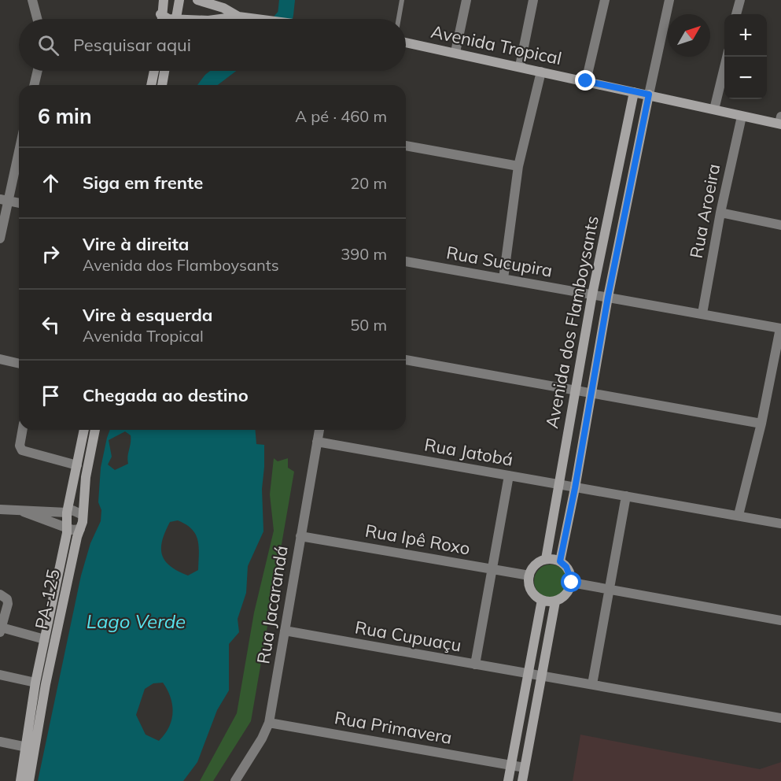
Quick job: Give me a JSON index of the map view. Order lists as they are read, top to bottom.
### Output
{
  "streets": {
    "street": [
      "Avenida Tropical",
      "Rua Aroeira",
      "Rua Sucupira",
      "Avenida dos Flamboysants",
      "Rua Jatobá",
      "Rua Ipê Roxo",
      "PA-125",
      "Rua Jacarandá",
      "Rua Cupuaçu",
      "Rua Primavera"
    ]
  },
  "crossings": [
    ["Avenida Tropical", "Rua Aroeira"],
    ["Avenida Tropical", "Avenida dos Flamboysants"],
    ["Rua Aroeira", "Rua Sucupira"],
    ["Rua Sucupira", "Avenida dos Flamboysants"],
    ["Avenida dos Flamboysants", "Rua Jatobá"],
    ["Avenida dos Flamboysants", "Rua Ipê Roxo"],
    ["Rua Jatobá", "Rua Jacarandá"],
    ["Rua Ipê Roxo", "Rua Jacarandá"],
    ["Rua Jacarandá", "Rua Cupuaçu"],
    ["Rua Jacarandá", "Rua Primavera"]
  ],
  "water": ["Lago Verde"],
  "north": "top right",
  "page": {
    "map_buttons": ["+", "−"],
    "search": "Pesquisar aqui",
    "heading": ["6 min", "A pé · 460 m"],
    "list": [
      ["Siga em frente", "20 m"],
      ["Vire à direita", "Avenida dos Flamboysants", "390 m"],
      ["Vire à esquerda", "Avenida Tropical", "50 m"],
      "Chegada ao destino"
    ]
  }
}
